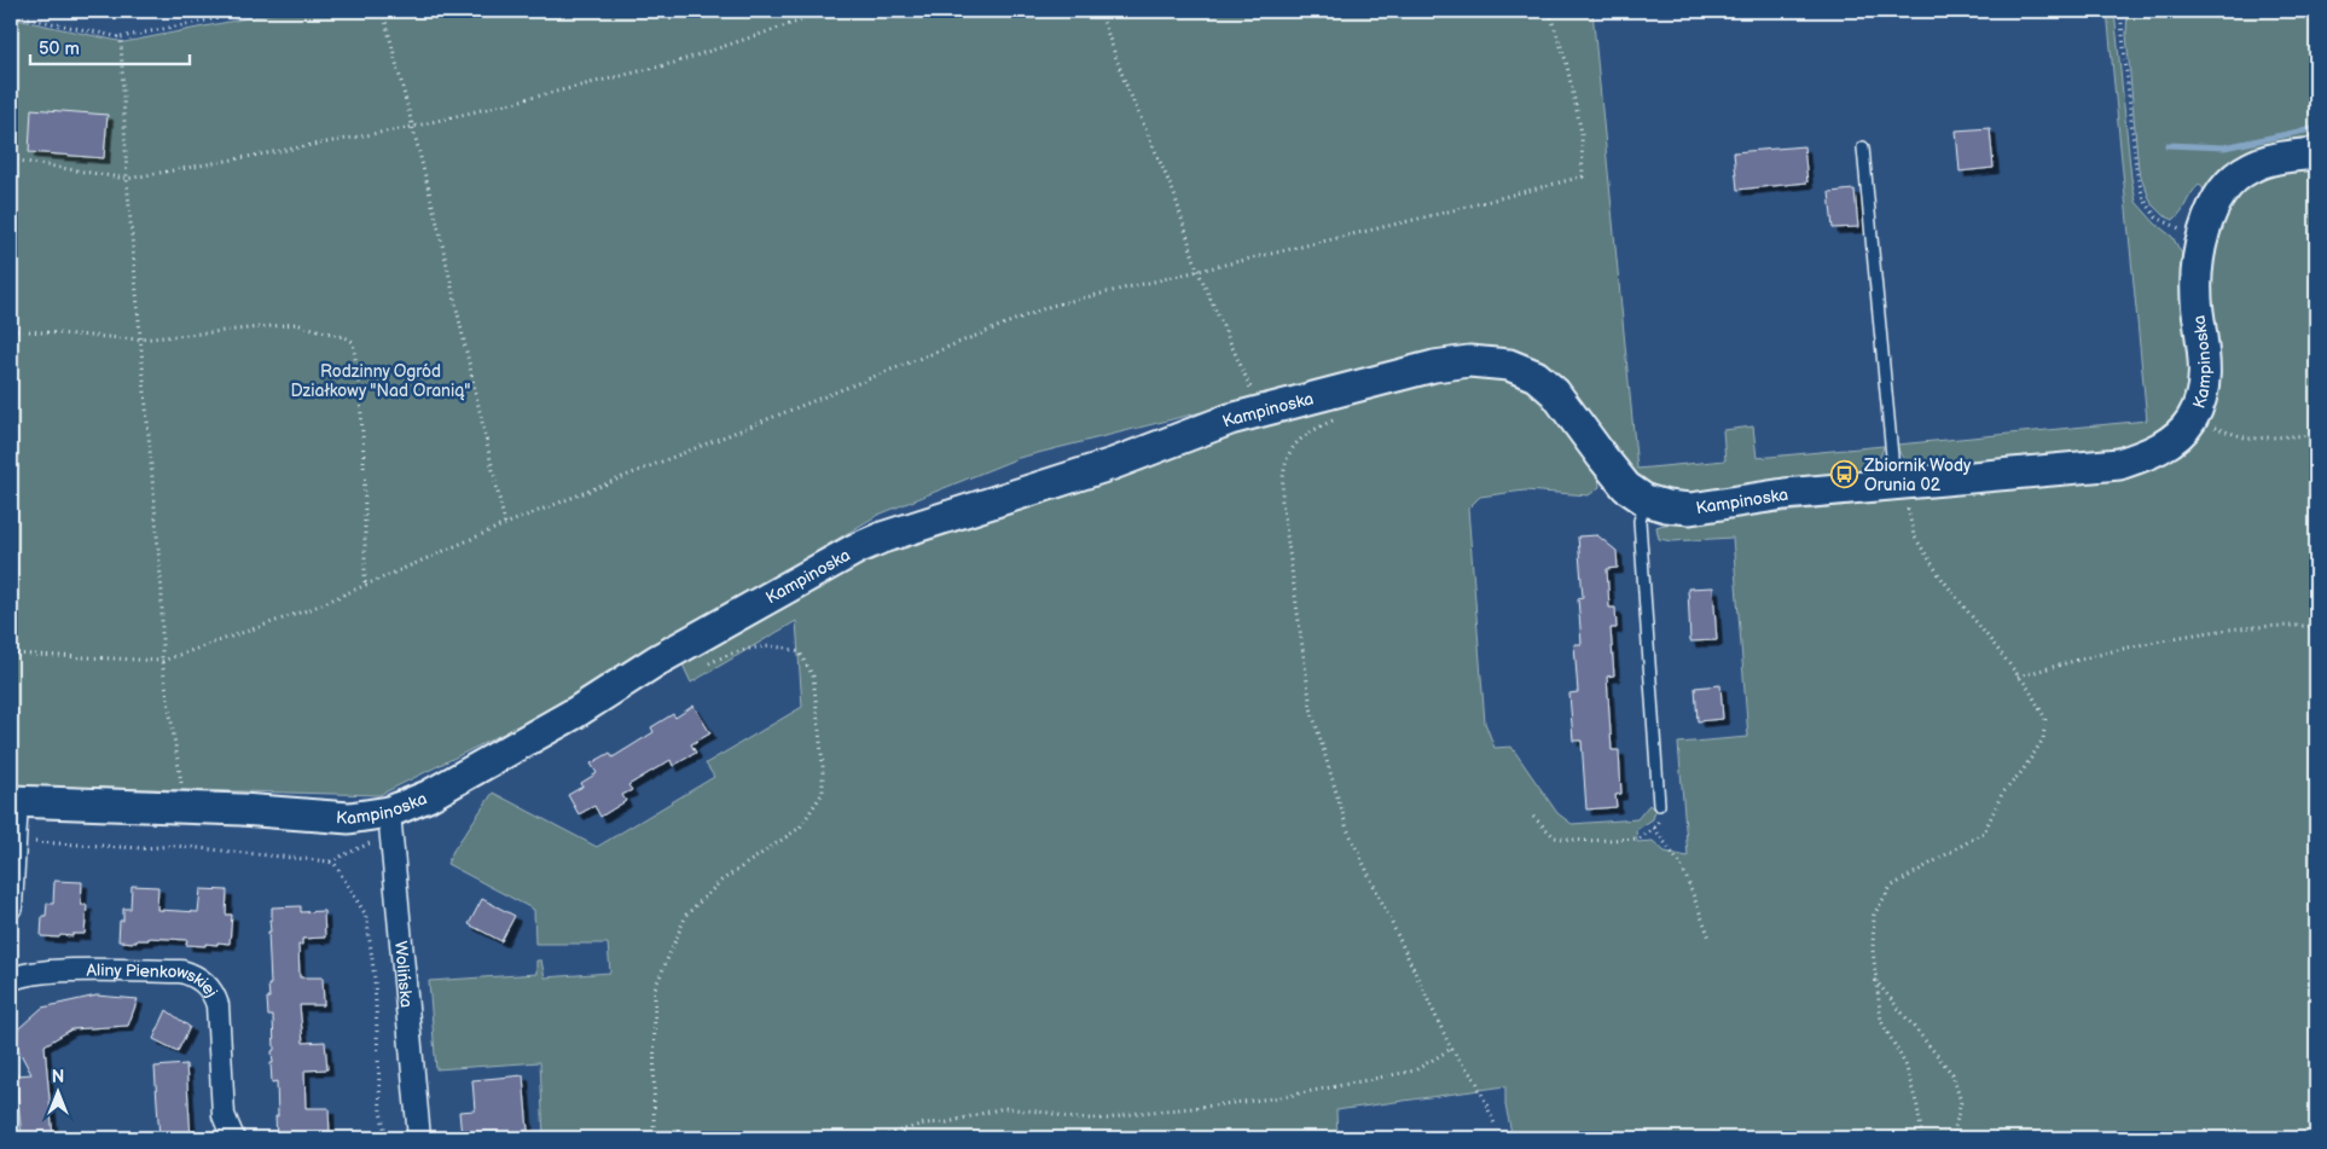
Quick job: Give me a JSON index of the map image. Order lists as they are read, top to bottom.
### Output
{
  "streets": {
    "street": ["Kampinoska", "Wolińska", "Aliny Pienkowskiej"]
  },
  "crossings": [
    ["Kampinoska", "Wolińska"]
  ],
  "parks": ["Rodzinny Ogród Działkowy \"Nad Oranią\""],
  "places": {
    "bus stop": ["Zbiornik Wody Orunia 02"]
  },
  "scale_bar": "50 m",
  "north": "top"
}
